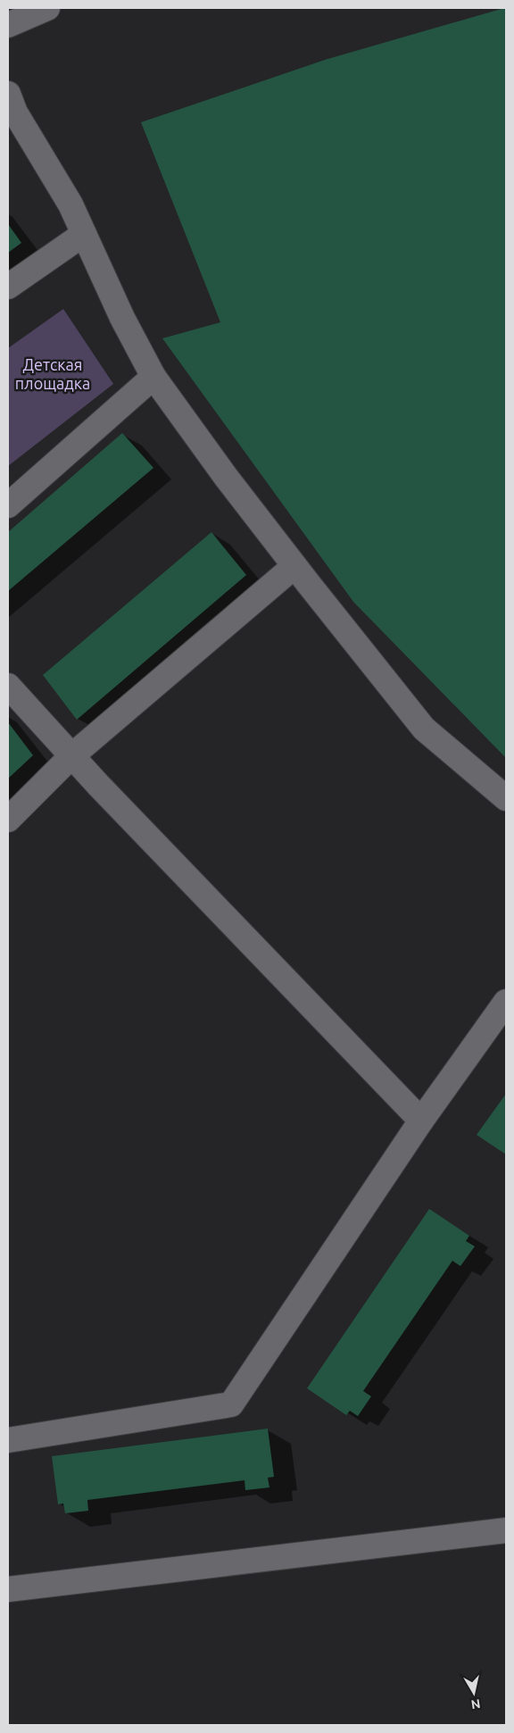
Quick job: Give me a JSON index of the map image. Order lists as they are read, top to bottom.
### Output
{
  "parks": ["Детская площадка"],
  "north": "bottom"
}
